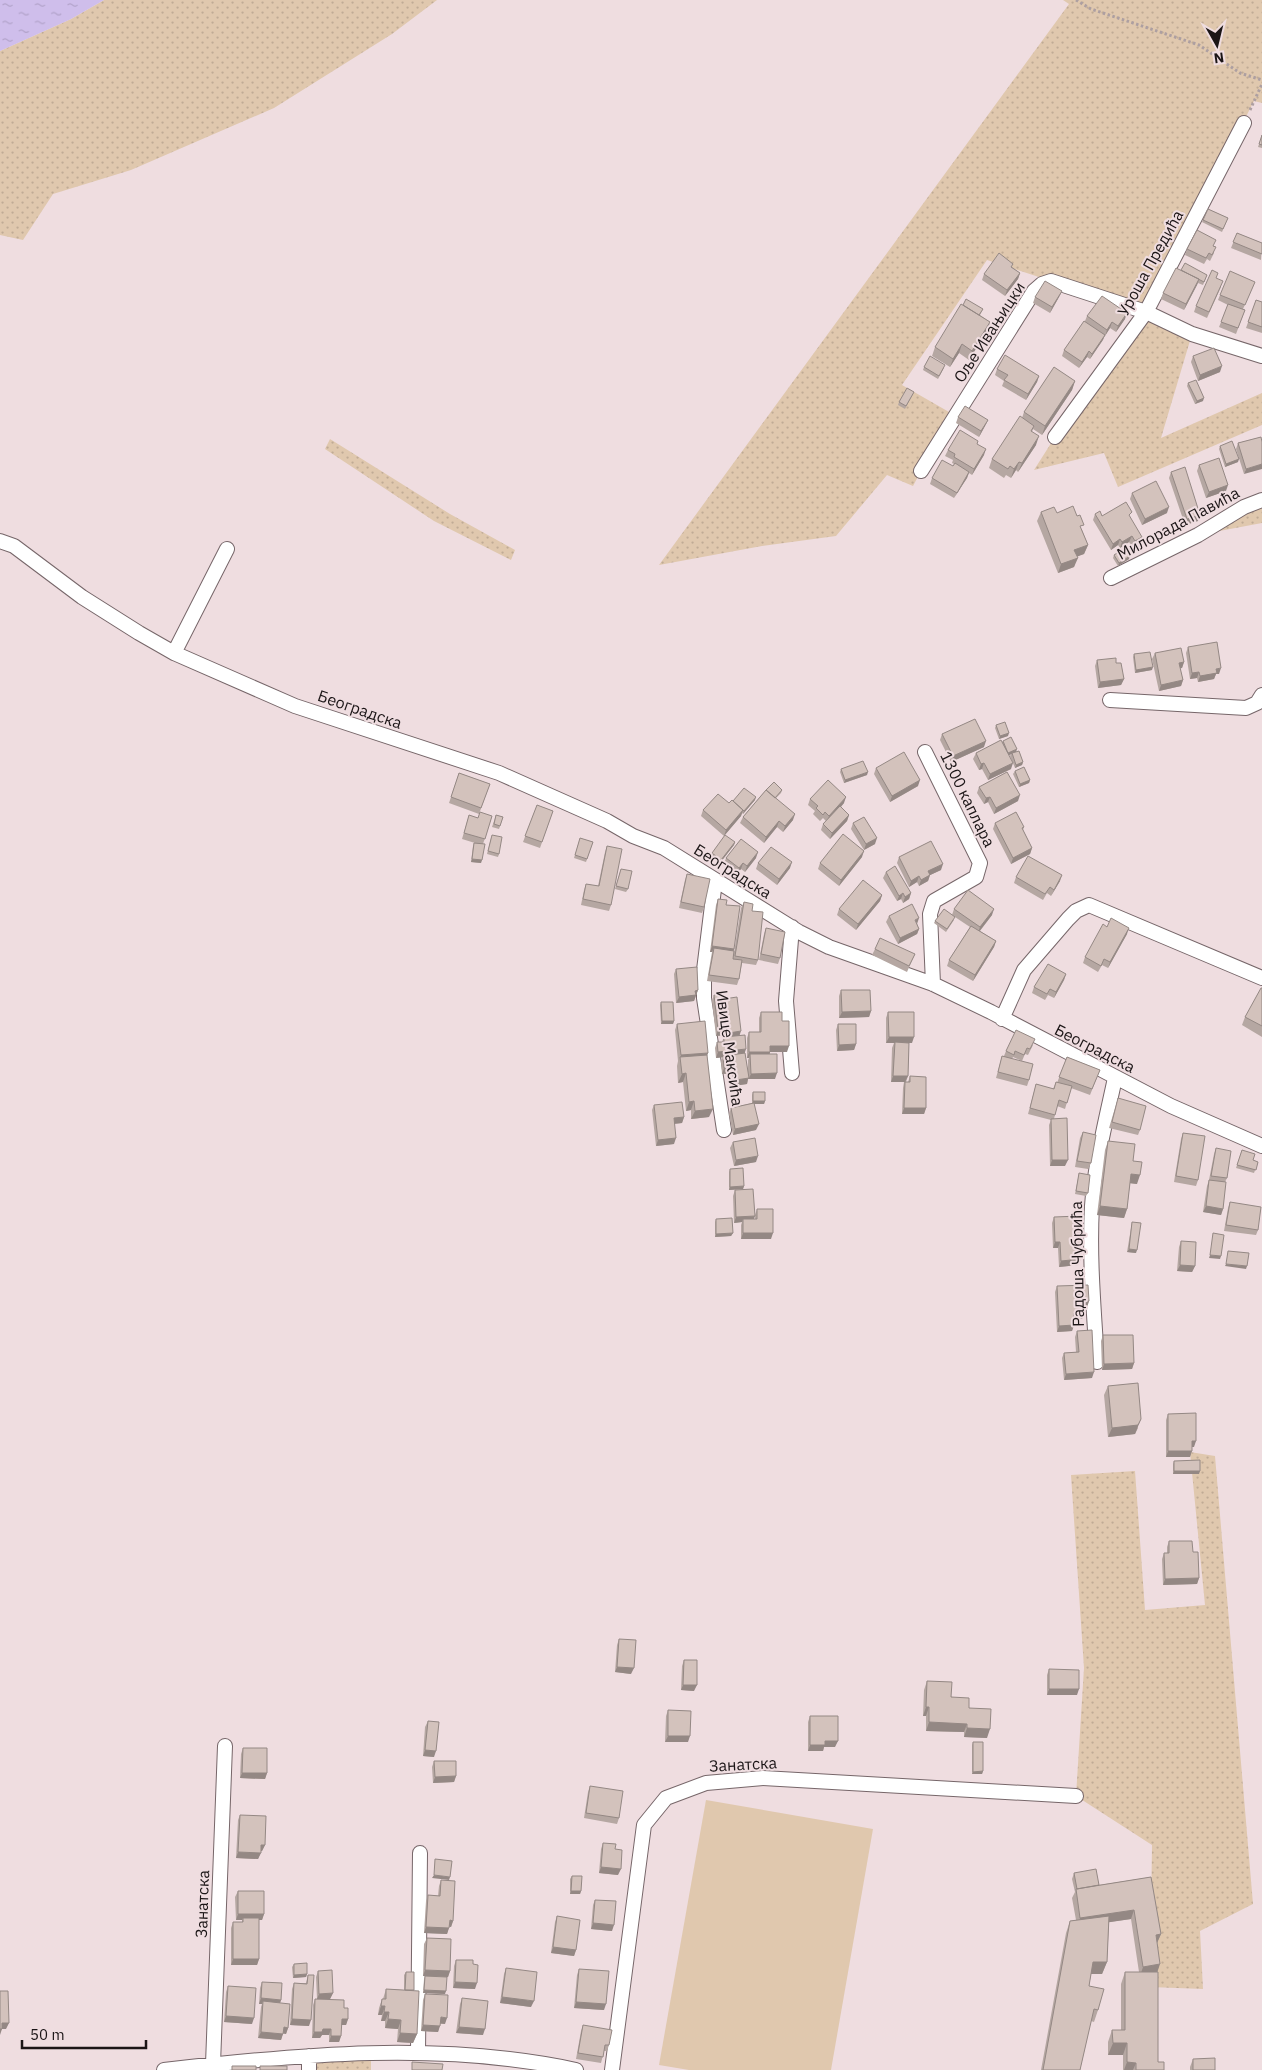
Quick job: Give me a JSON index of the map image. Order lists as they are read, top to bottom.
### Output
{
  "streets": {
    "street": [
      "Уроша Предића",
      "Оље Ивањицки",
      "Милорада Павића",
      "Београдска",
      "1300 каплара",
      "Ивице Максића",
      "Радоша Чубрића",
      "Занатска"
    ]
  },
  "crossings": [
    ["Уроша Предића", "Оље Ивањицки"],
    ["Београдска", "1300 каплара"],
    ["Београдска", "Ивице Максића"],
    ["Београдска", "Радоша Чубрића"]
  ],
  "scale_bar": "50 m",
  "north": "bottom"
}
